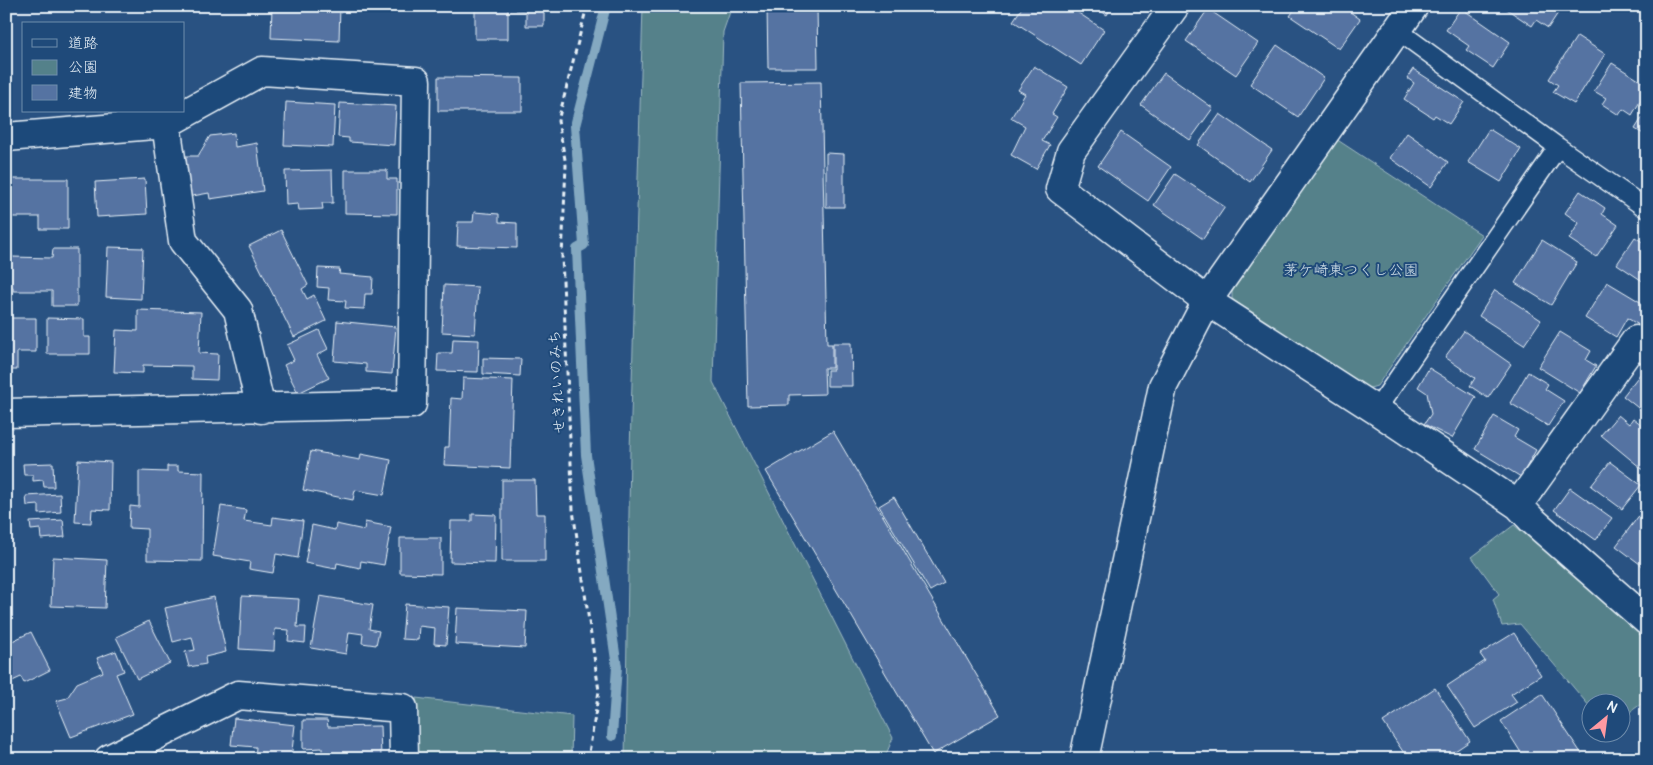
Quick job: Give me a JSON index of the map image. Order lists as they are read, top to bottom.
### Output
{
  "streets": {
    "path": ["せきれいのみち"]
  },
  "parks": ["茅ケ崎東つくし公園"],
  "legend": ["道路", "公園", "建物"],
  "north": "top right"
}
